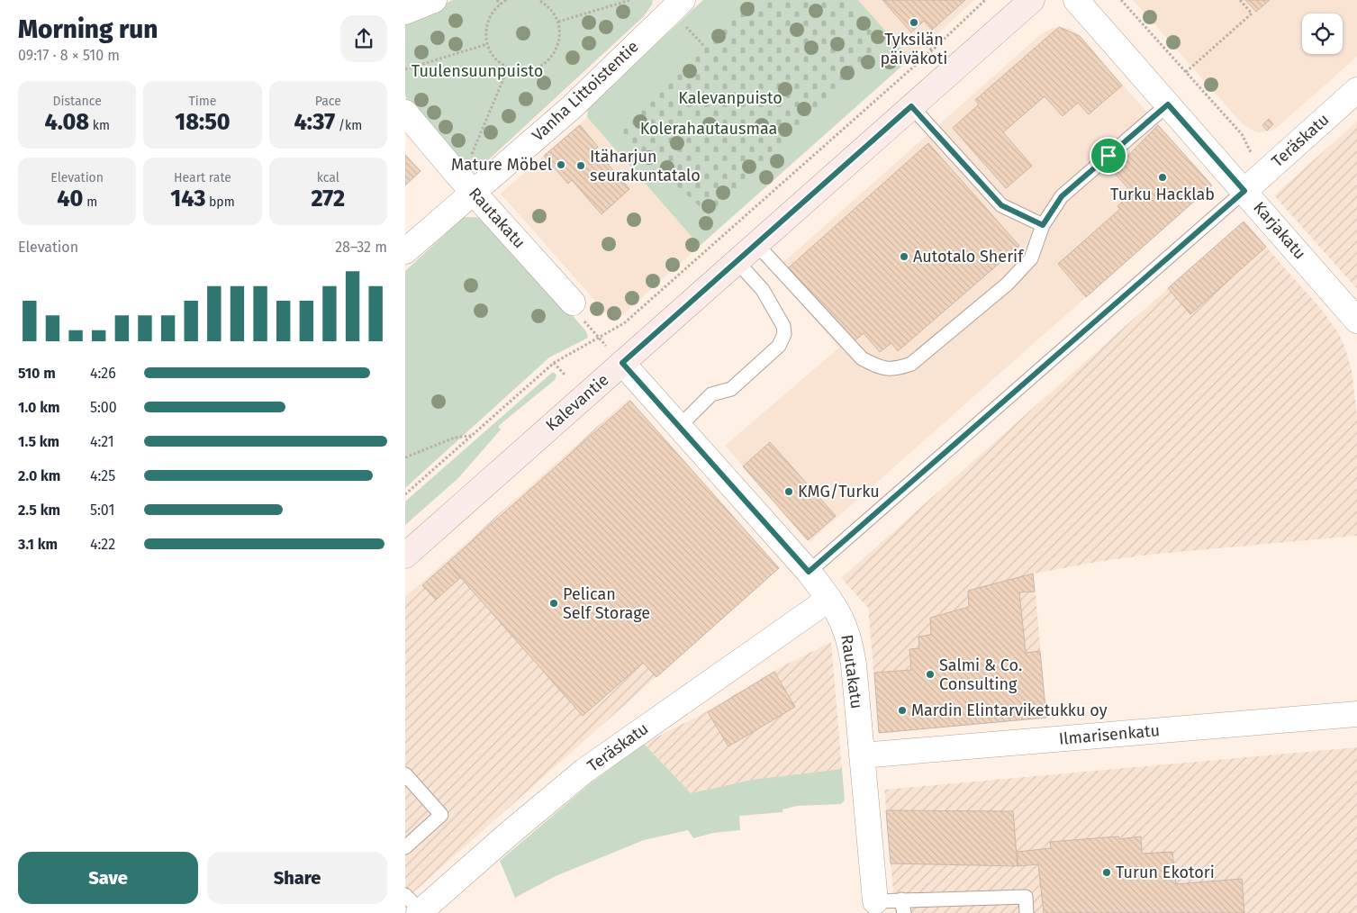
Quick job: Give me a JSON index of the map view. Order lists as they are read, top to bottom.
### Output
{
  "streets": {
    "main road": ["Kalevantie"],
    "street": [
      "Vanha Littoistentie",
      "Teräskatu",
      "Rautakatu",
      "Karjakatu",
      "Ilmarisenkatu"
    ]
  },
  "crossings": [
    ["Vanha Littoistentie", "Rautakatu"],
    ["Teräskatu", "Rautakatu"],
    ["Teräskatu", "Karjakatu"],
    ["Rautakatu", "Kalevantie"],
    ["Rautakatu", "Ilmarisenkatu"]
  ],
  "parks": ["Tuulensuunpuisto", "Kalevanpuisto", "Kolerahautausmaa"],
  "places": [
    "Tyksilän päiväkoti",
    "Mature Möbel",
    "Itäharjun seurakuntatalo",
    "Turku Hacklab",
    "Autotalo Sherif",
    "KMG/Turku",
    "Pelican Self Storage",
    "Salmi & Co. Consulting",
    "Mardin Elintarviketukku oy",
    "Turun Ekotori"
  ],
  "page": {
    "heading": ["Morning run", "09:17 · 8 × 510 m"],
    "stats": [
      ["Distance", "4.08 km"],
      ["Time", "18:50"],
      ["Pace", "4:37 /km"],
      ["Elevation", "40 m"],
      ["Heart rate", "143 bpm"],
      ["kcal", "272"]
    ],
    "chart": ["Elevation", "28–32 m"],
    "list": [
      {
        "name": "510 m",
        "note": "4:26"
      },
      {
        "name": "1.0 km",
        "note": "5:00"
      },
      {
        "name": "1.5 km",
        "note": "4:21"
      },
      {
        "name": "2.0 km",
        "note": "4:25"
      },
      {
        "name": "2.5 km",
        "note": "5:01"
      },
      {
        "name": "3.1 km",
        "note": "4:22"
      }
    ],
    "buttons": ["Save", "Share"]
  }
}
